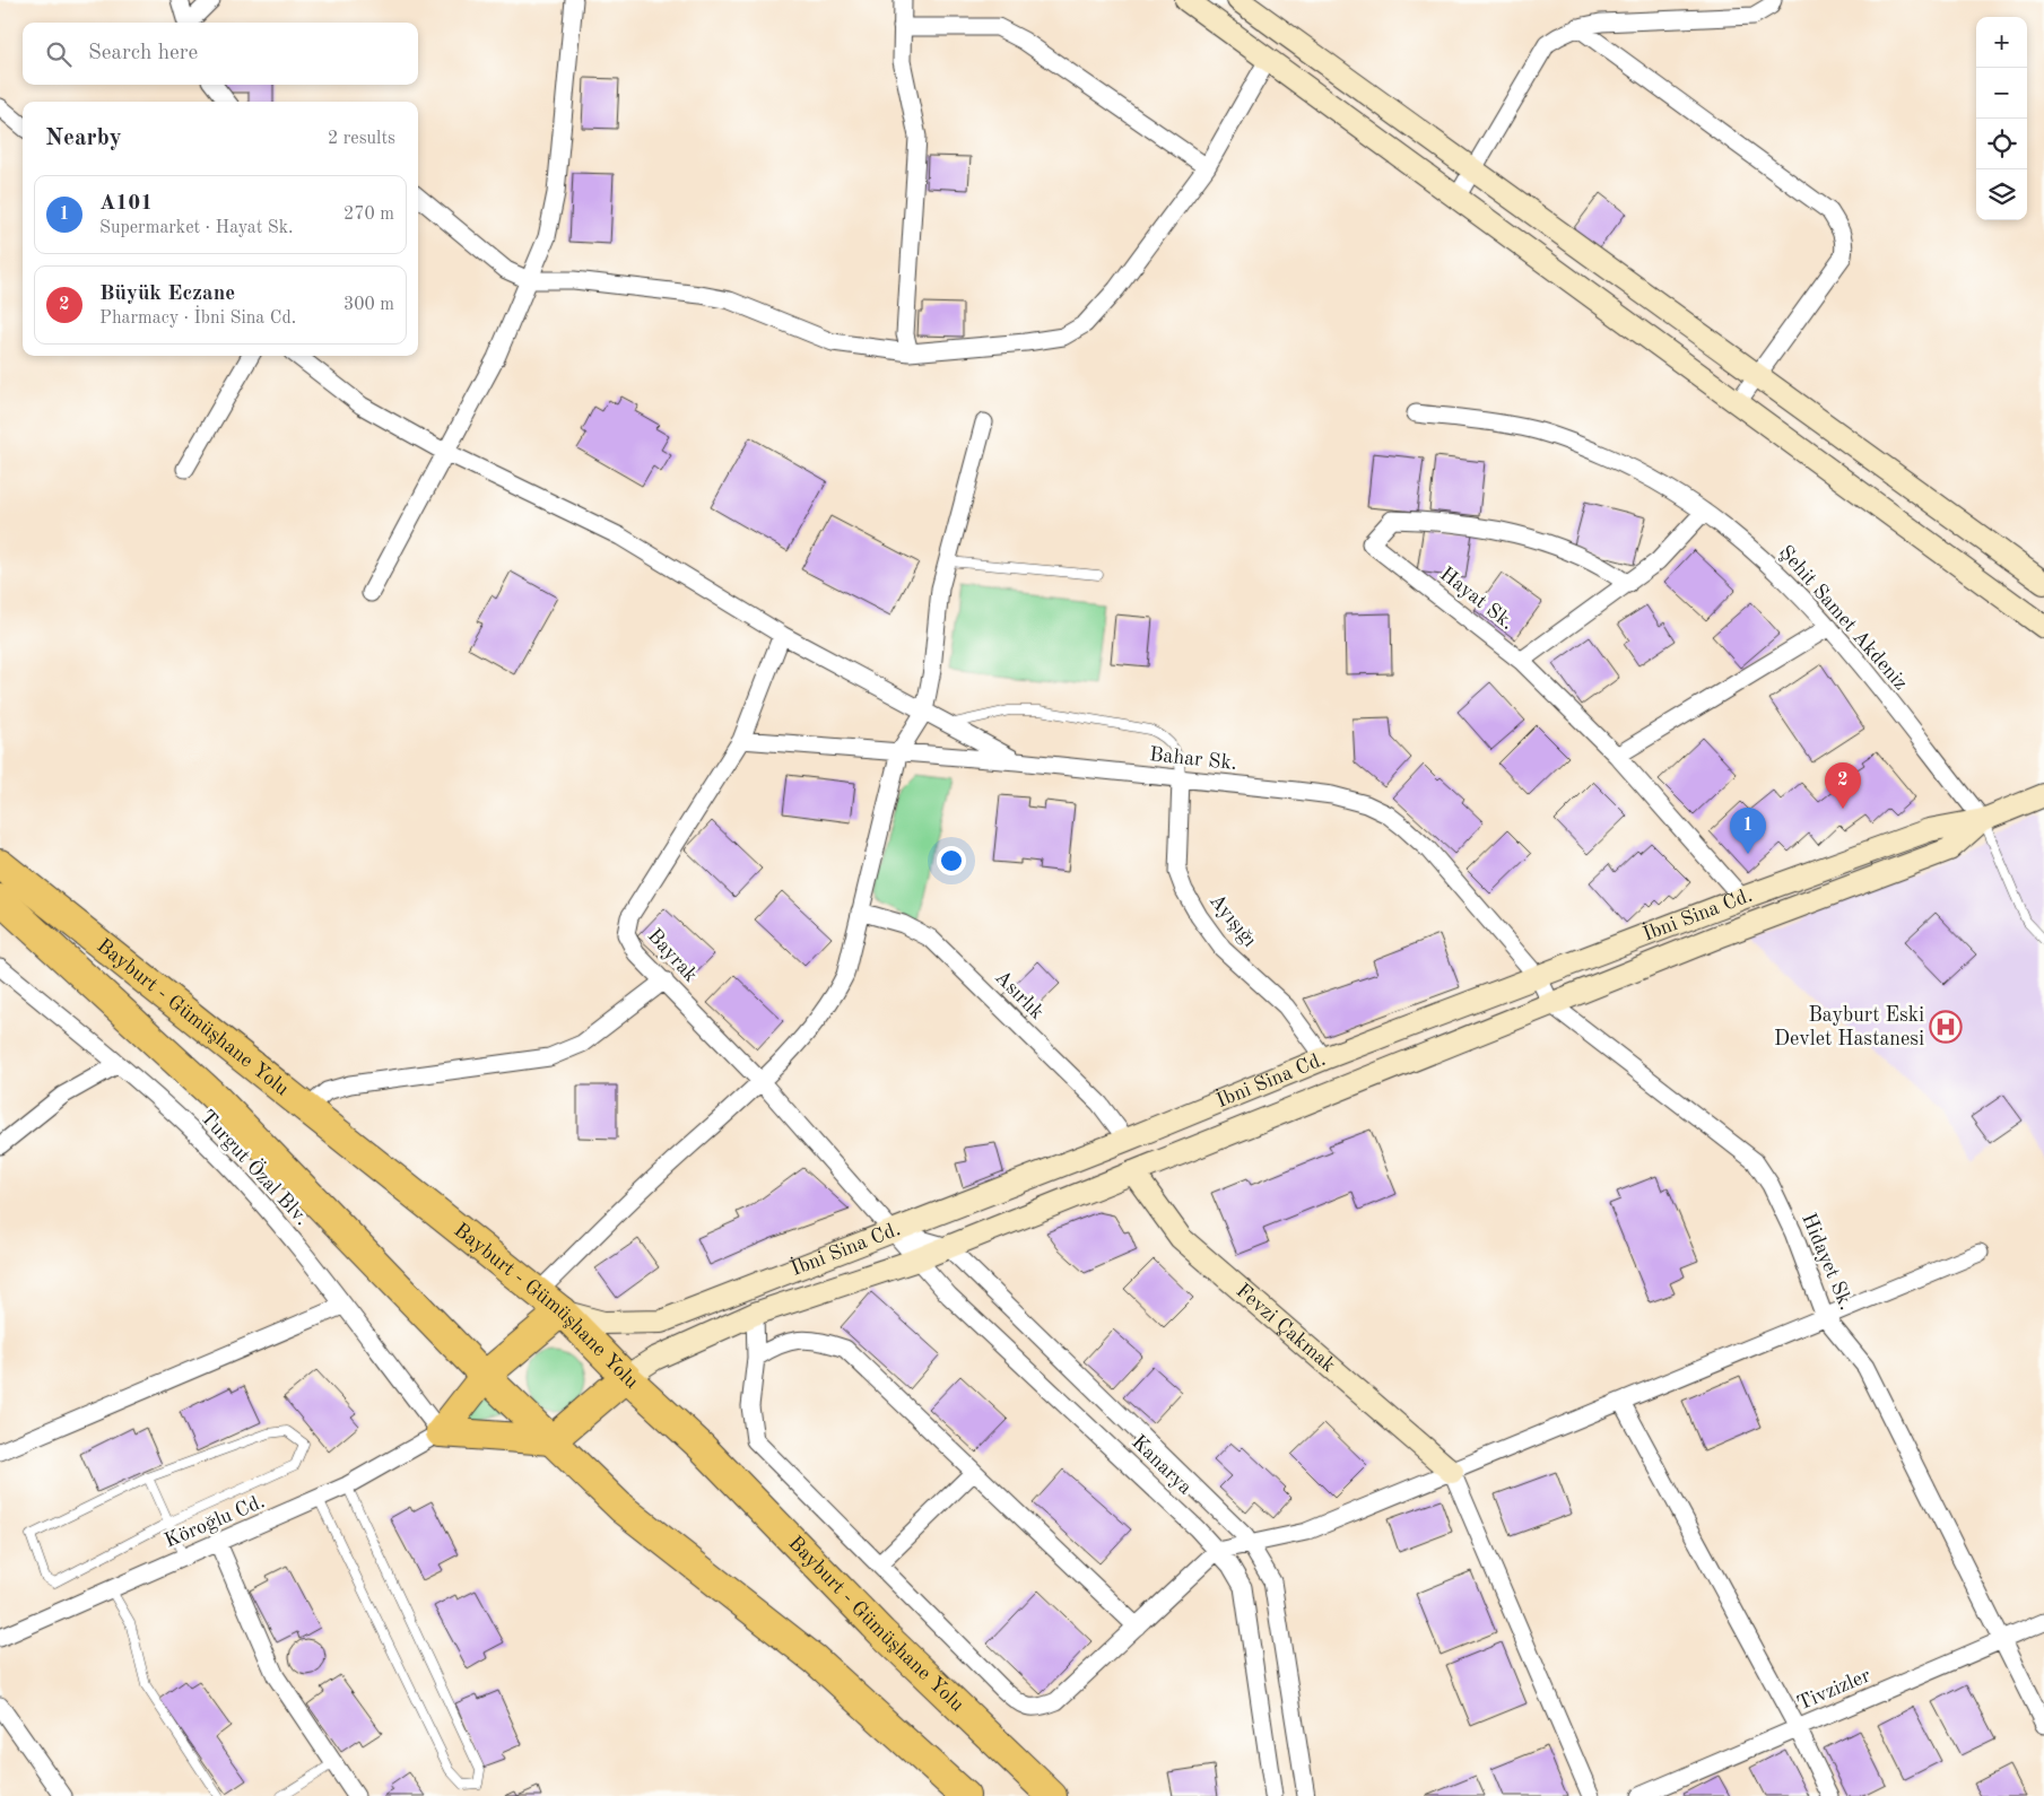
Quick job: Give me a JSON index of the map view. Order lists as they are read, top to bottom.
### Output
{
  "streets": {
    "highway": ["Bayburt - Gümüşhane Yolu"],
    "main road": ["İbni Sina Cd.", "Fevzi Çakmak"],
    "street": [
      "Hayat Sk.",
      "Şehit Samet Akdeniz",
      "Bahar Sk.",
      "Ayışığı",
      "Bayrak",
      "Asırlık",
      "Turgut Özal Blv.",
      "Hidayet Sk.",
      "Kanarya",
      "Köroğlu Cd.",
      "Tivzizler"
    ]
  },
  "crossings": [
    ["Hayat Sk.", "İbni Sina Cd."],
    ["Şehit Samet Akdeniz", "İbni Sina Cd."],
    ["Bahar Sk.", "İbni Sina Cd."],
    ["Bahar Sk.", "Ayışığı"],
    ["Bahar Sk.", "Bayrak"],
    ["Bahar Sk.", "Hidayet Sk."],
    ["İbni Sina Cd.", "Ayışığı"],
    ["İbni Sina Cd.", "Bayrak"],
    ["İbni Sina Cd.", "Asırlık"],
    ["İbni Sina Cd.", "Bayburt - Gümüşhane Yolu"],
    ["İbni Sina Cd.", "Hidayet Sk."],
    ["İbni Sina Cd.", "Fevzi Çakmak"],
    ["İbni Sina Cd.", "Kanarya"],
    ["Bayrak", "Kanarya"],
    ["Turgut Özal Blv.", "Köroğlu Cd."],
    ["Hidayet Sk.", "Tivzizler"]
  ],
  "places": {
    "hospital": ["Bayburt Eski Devlet Hastanesi"]
  },
  "page": {
    "map_buttons": ["+", "−"],
    "search": "Search here",
    "heading": ["Nearby", "2 results"],
    "list": [
      {
        "mark": "1",
        "name": "A101",
        "note": "Supermarket · Hayat Sk.",
        "value": "270 m"
      },
      {
        "mark": "2",
        "name": "Büyük Eczane",
        "note": "Pharmacy · İbni Sina Cd.",
        "value": "300 m"
      }
    ],
    "pins": ["2", "1"]
  }
}
